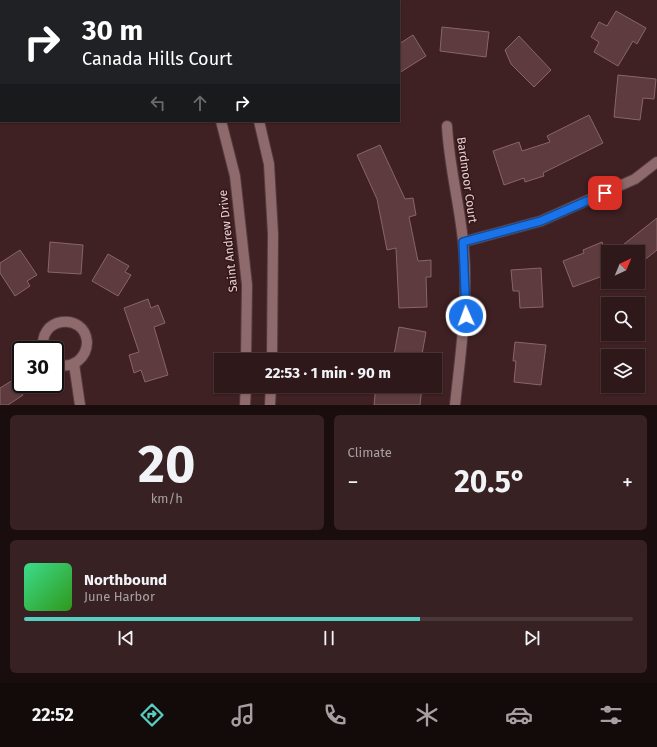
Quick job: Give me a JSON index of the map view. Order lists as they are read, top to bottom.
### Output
{
  "streets": {
    "street": ["Bardmoor Court", "Saint Andrew Drive"]
  },
  "north": "top right",
  "page": {
    "turn": ["30 m", "Canada Hills Court"],
    "limit": "30",
    "trip": "22:53 · 1 min · 90 m",
    "tile": [
      ["20", "km/h"],
      "Climate"
    ],
    "heat": ["−", "20.5°", "+"],
    "song": ["Northbound", "June Harbor"],
    "tabs": "22:52"
  }
}
